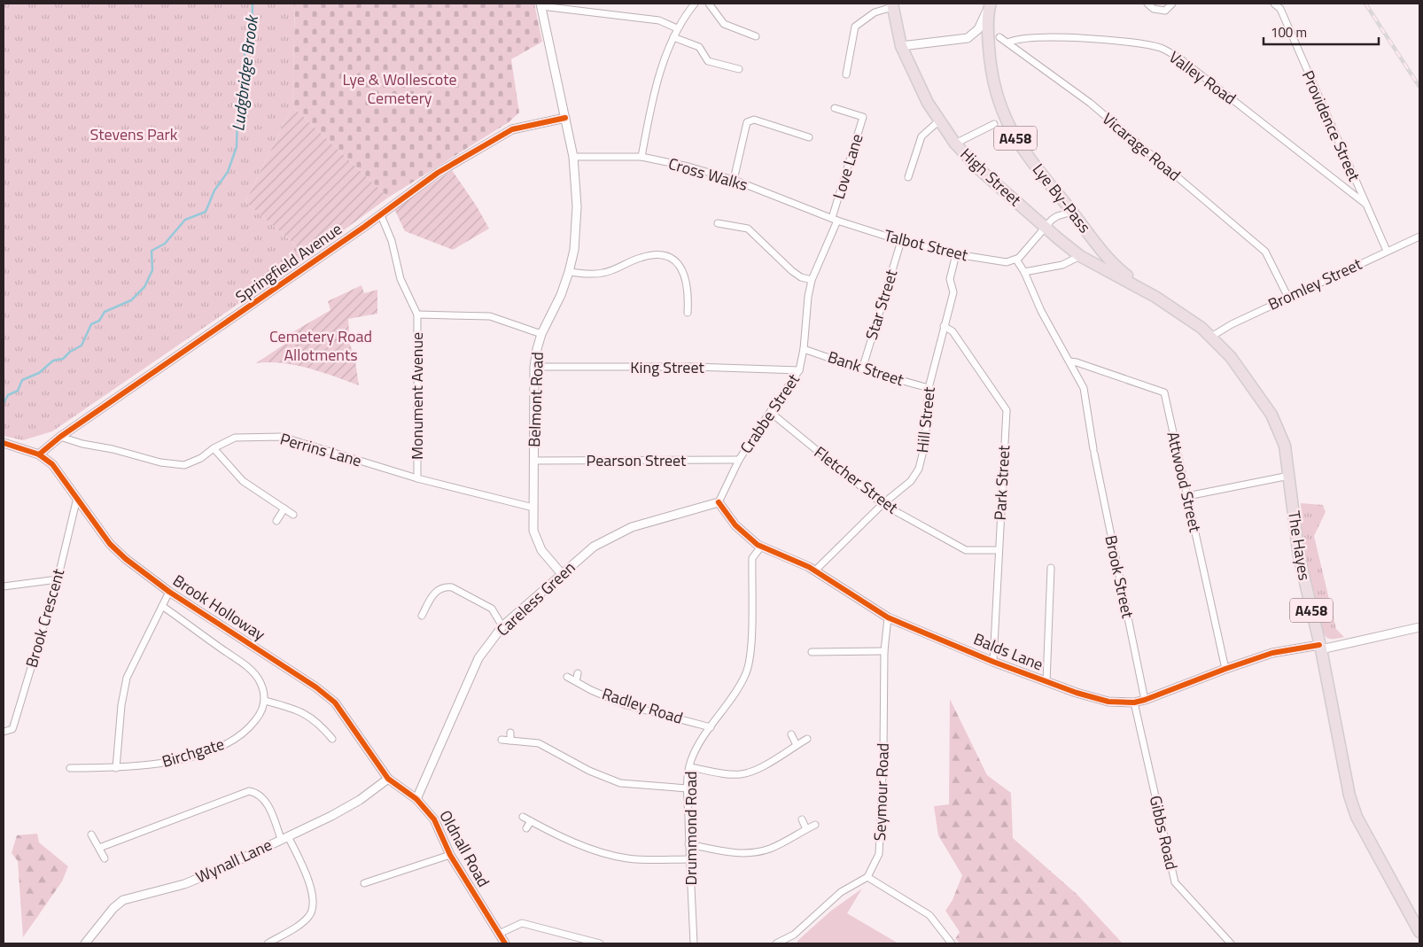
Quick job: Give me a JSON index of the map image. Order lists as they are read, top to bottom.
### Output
{
  "streets": {
    "highway": [
      "A458",
      "High Street",
      "Lye By-Pass",
      "The Hayes"
    ],
    "street": [
      "Valley Road",
      "Providence Street",
      "Vicarage Road",
      "Love Lane",
      "Cross Walks",
      "Talbot Street",
      "Springfield Avenue",
      "Bromley Street",
      "Star Street",
      "King Street",
      "Bank Street",
      "Monument Avenue",
      "Belmont Road",
      "Crabbe Street",
      "Hill Street",
      "Perrins Lane",
      "Pearson Street",
      "Fletcher Street",
      "Attwood Street",
      "Park Street",
      "Brook Street",
      "Careless Green",
      "Brook Holloway",
      "Brook Crescent",
      "Balds Lane",
      "Radley Road",
      "Birchgate",
      "Seymour Road",
      "Drummond Road",
      "Gibbs Road",
      "Oldnall Road",
      "Wynall Lane"
    ]
  },
  "crossings": [
    ["Valley Road", "Providence Street"],
    ["Valley Road", "Vicarage Road"],
    ["Providence Street", "Bromley Street"],
    ["A458", "High Street"],
    ["A458", "Lye By-Pass"],
    ["A458", "Bromley Street"],
    ["A458", "The Hayes"],
    ["Vicarage Road", "Bromley Street"],
    ["Love Lane", "Cross Walks"],
    ["Love Lane", "Talbot Street"],
    ["Love Lane", "Crabbe Street"],
    ["Cross Walks", "Talbot Street"],
    ["Cross Walks", "Belmont Road"],
    ["Cross Walks", "Crabbe Street"],
    ["High Street", "Lye By-Pass"],
    ["Talbot Street", "Star Street"],
    ["Talbot Street", "Crabbe Street"],
    ["Talbot Street", "Hill Street"],
    ["Talbot Street", "Brook Street"],
    ["Springfield Avenue", "Monument Avenue"],
    ["Springfield Avenue", "Belmont Road"],
    ["Springfield Avenue", "Perrins Lane"],
    ["Springfield Avenue", "Brook Holloway"],
    ["Bromley Street", "The Hayes"],
    ["Star Street", "Bank Street"],
    ["King Street", "Belmont Road"],
    ["King Street", "Crabbe Street"],
    ["Bank Street", "Crabbe Street"],
    ["Bank Street", "Hill Street"],
    ["Monument Avenue", "Belmont Road"],
    ["Monument Avenue", "Perrins Lane"],
    ["Belmont Road", "Perrins Lane"],
    ["Belmont Road", "Pearson Street"],
    ["Belmont Road", "Careless Green"],
    ["Crabbe Street", "Pearson Street"],
    ["Crabbe Street", "Fletcher Street"],
    ["Crabbe Street", "Careless Green"],
    ["Crabbe Street", "Balds Lane"],
    ["Hill Street", "Fletcher Street"],
    ["Hill Street", "Park Street"],
    ["Hill Street", "Balds Lane"],
    ["Fletcher Street", "Park Street"],
    ["Attwood Street", "Brook Street"],
    ["Attwood Street", "Balds Lane"],
    ["Park Street", "Balds Lane"],
    ["The Hayes", "Balds Lane"],
    ["Brook Street", "Balds Lane"],
    ["Careless Green", "Balds Lane"],
    ["Careless Green", "Oldnall Road"],
    ["Brook Holloway", "Brook Crescent"],
    ["Brook Holloway", "Oldnall Road"],
    ["Brook Holloway", "Wynall Lane"],
    ["Balds Lane", "Seymour Road"],
    ["Balds Lane", "Drummond Road"],
    ["Balds Lane", "Gibbs Road"],
    ["Radley Road", "Drummond Road"],
    ["Oldnall Road", "Wynall Lane"]
  ],
  "water": ["Ludgbridge Brook"],
  "parks": ["Lye & Wollescote Cemetery", "Stevens Park", "Cemetery Road Allotments"],
  "scale_bar": "100 m"
}
